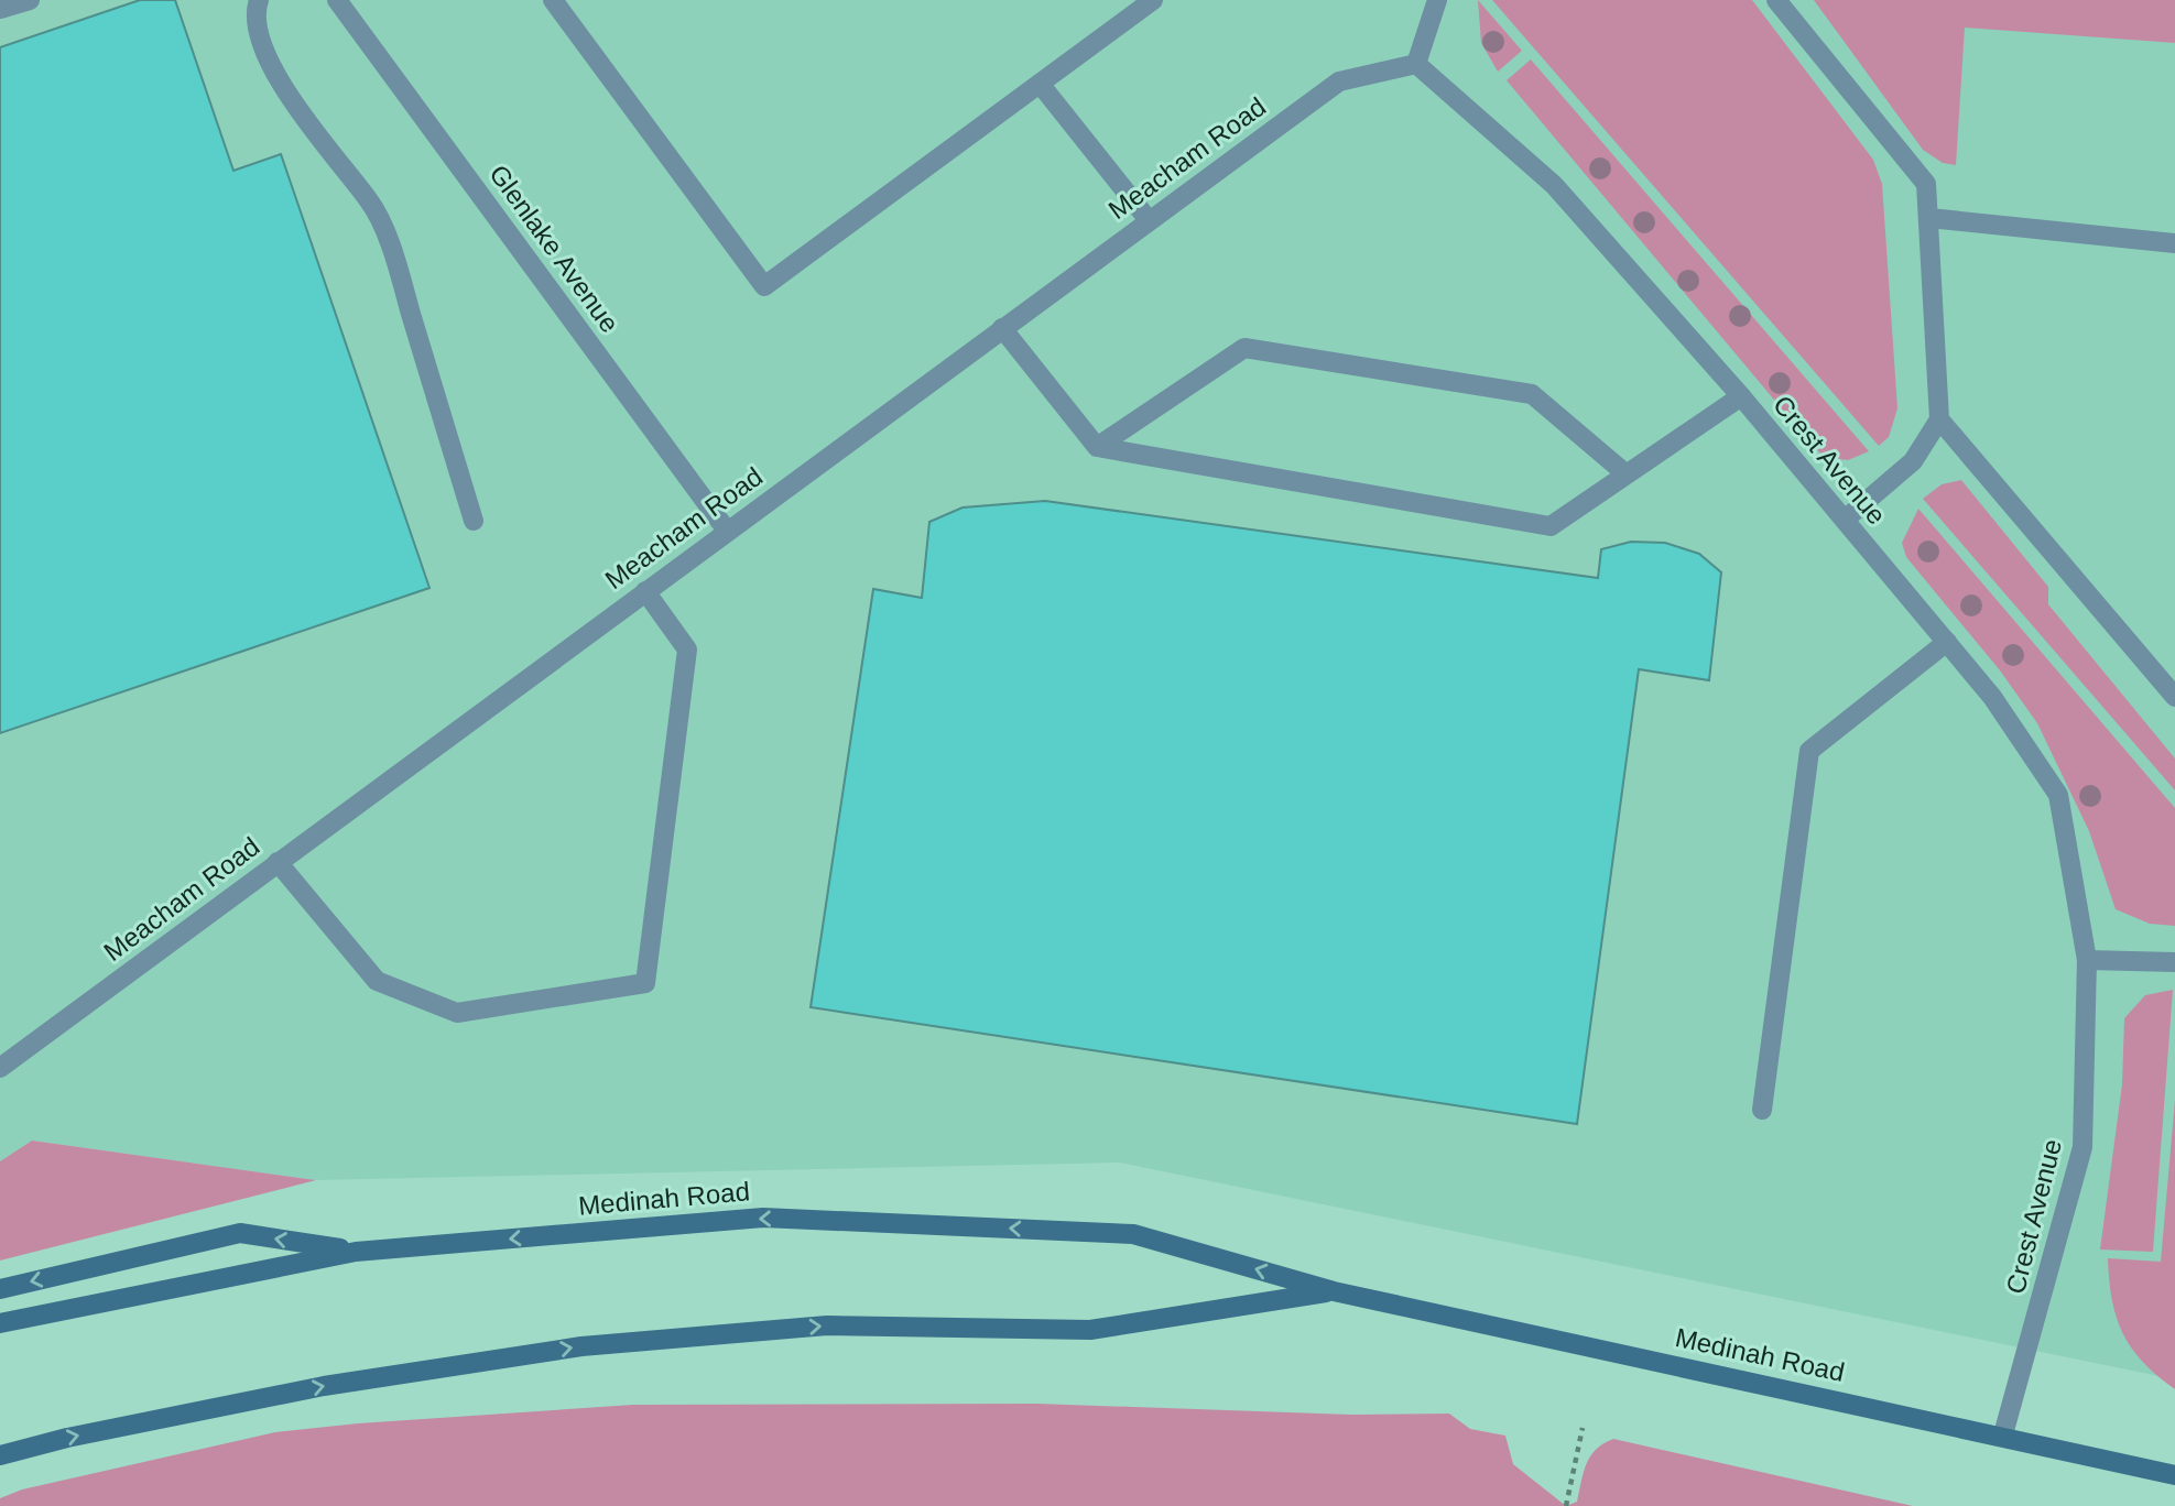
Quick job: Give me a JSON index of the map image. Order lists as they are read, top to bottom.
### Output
{
  "streets": {
    "main road": ["Medinah Road"],
    "street": ["Meacham Road", "Glenlake Avenue", "Crest Avenue"]
  },
  "crossings": [
    ["Meacham Road", "Glenlake Avenue"],
    ["Meacham Road", "Crest Avenue"],
    ["Crest Avenue", "Medinah Road"]
  ]
}
